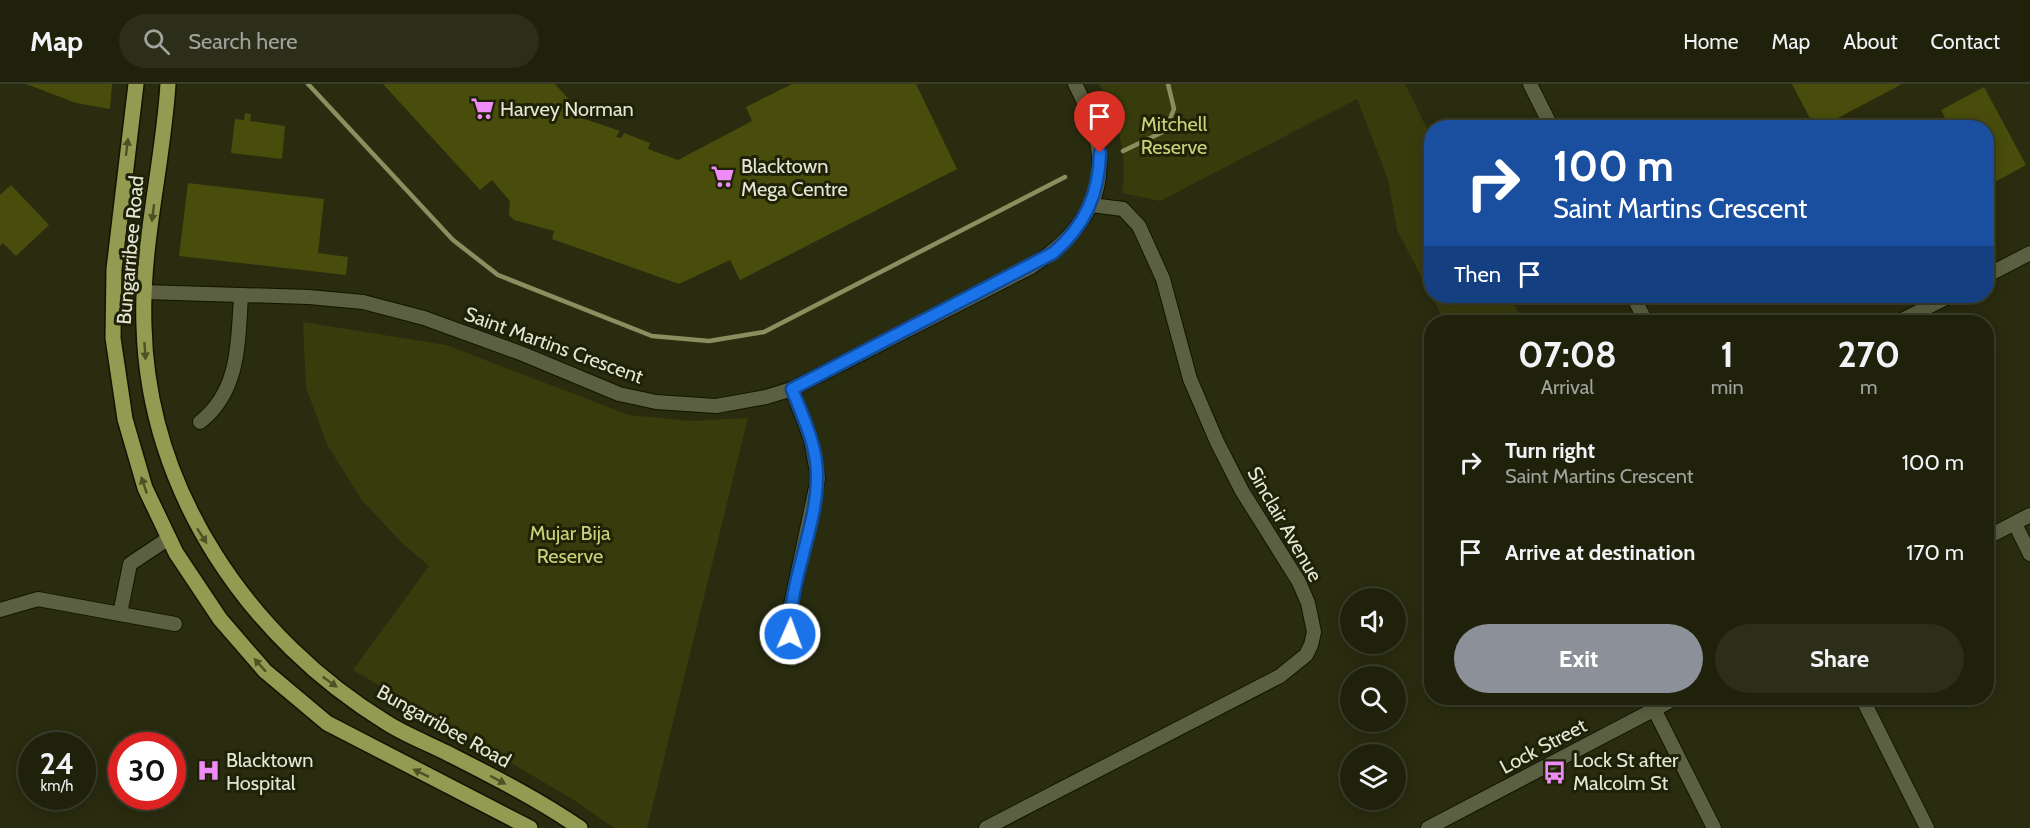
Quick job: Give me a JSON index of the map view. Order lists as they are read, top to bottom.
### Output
{
  "streets": {
    "main road": ["Bungarribee Road"],
    "street": ["Saint Martins Crescent", "Sinclair Avenue", "Lock Street"]
  },
  "crossings": [
    ["Bungarribee Road", "Saint Martins Crescent"],
    ["Saint Martins Crescent", "Sinclair Avenue"]
  ],
  "parks": ["Mitchell Reserve", "Mujar Bija Reserve"],
  "places": {
    "supermarket": ["Harvey Norman", "Blacktown Mega Centre"],
    "hospital": ["Blacktown Hospital"],
    "bus stop": ["Lock St after Malcolm St"]
  },
  "page": {
    "header": "Map",
    "search": "Search here",
    "nav": [
      "Home",
      "Map",
      "About",
      "Contact"
    ],
    "turn": ["100 m", "Saint Martins Crescent"],
    "then": "Then",
    "eta": [
      "07:08",
      "Arrival",
      "1",
      "min",
      "270",
      "m"
    ],
    "list": [
      {
        "name": "Turn right",
        "note": "Saint Martins Crescent",
        "value": "100 m"
      },
      {
        "name": "Arrive at destination",
        "value": "170 m"
      }
    ],
    "buttons": ["Exit", "Share"],
    "speed": "24 km/h",
    "limit": "30"
  }
}
